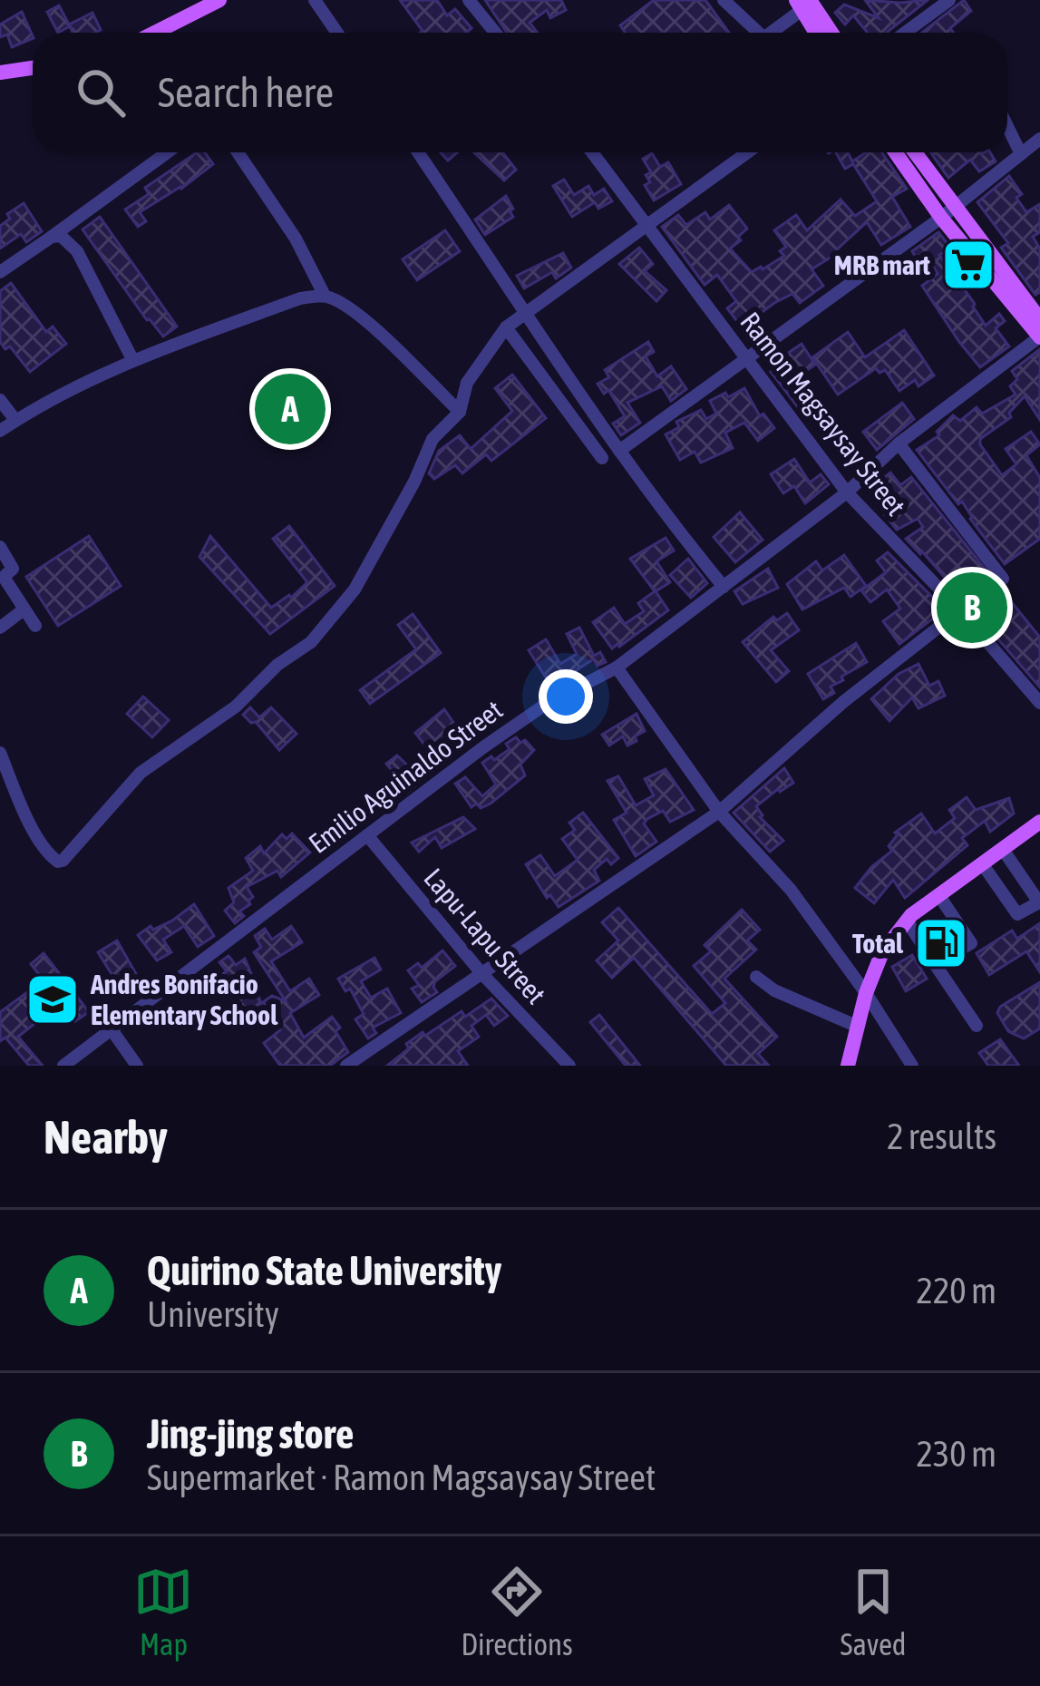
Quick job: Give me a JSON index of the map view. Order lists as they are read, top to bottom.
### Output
{
  "streets": {
    "street": ["Ramon Magsaysay Street", "Emilio Aguinaldo Street", "Lapu-Lapu Street"]
  },
  "crossings": [
    ["Ramon Magsaysay Street", "Emilio Aguinaldo Street"],
    ["Emilio Aguinaldo Street", "Lapu-Lapu Street"]
  ],
  "places": {
    "supermarket": ["MRB mart"],
    "fuel station": ["Total"],
    "school or university": ["Andres Bonifacio Elementary School"]
  },
  "page": {
    "search": "Search here",
    "pins": ["A", "B"],
    "heading": ["Nearby", "2 results"],
    "list": [
      {
        "mark": "A",
        "name": "Quirino State University",
        "note": "University",
        "value": "220 m"
      },
      {
        "mark": "B",
        "name": "Jing-jing store",
        "note": "Supermarket · Ramon Magsaysay Street",
        "value": "230 m"
      }
    ],
    "nav": ["Map", "Directions", "Saved"]
  }
}
